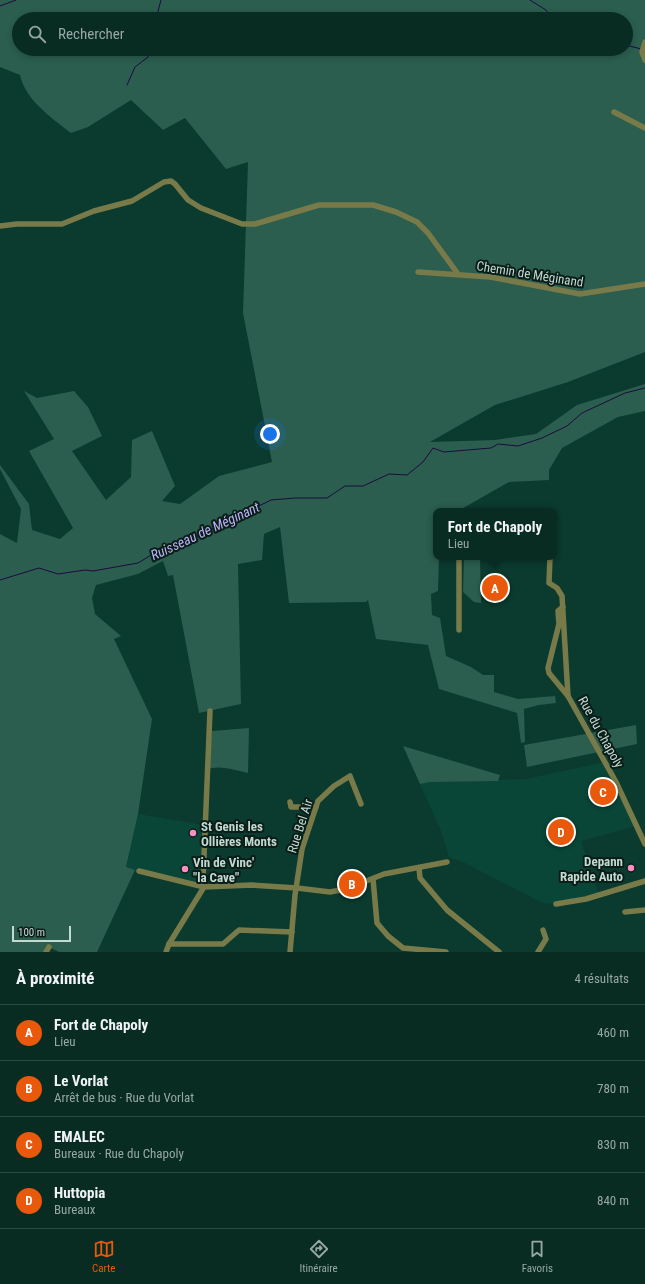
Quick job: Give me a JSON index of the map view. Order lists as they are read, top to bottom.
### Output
{
  "streets": {
    "street": ["Chemin de Méginand", "Rue du Chapoly", "Rue Bel Air"]
  },
  "water": ["Ruisseau de Méginant"],
  "places": ["St Genis les Ollières Monts", "Depann Rapide Auto", "Vin de Vinc' \"la Cave\""],
  "scale_bar": "100 m",
  "page": {
    "search": "Rechercher",
    "popup": ["Fort de Chapoly", "Lieu"],
    "pins": [
      "A",
      "C",
      "D",
      "B"
    ],
    "scale": "100 m",
    "heading": ["À proximité", "4 résultats"],
    "list": [
      {
        "mark": "A",
        "name": "Fort de Chapoly",
        "note": "Lieu",
        "value": "460 m"
      },
      {
        "mark": "B",
        "name": "Le Vorlat",
        "note": "Arrêt de bus · Rue du Vorlat",
        "value": "780 m"
      },
      {
        "mark": "C",
        "name": "EMALEC",
        "note": "Bureaux · Rue du Chapoly",
        "value": "830 m"
      },
      {
        "mark": "D",
        "name": "Huttopia",
        "note": "Bureaux",
        "value": "840 m"
      }
    ],
    "nav": ["Carte", "Itinéraire", "Favoris"]
  }
}
